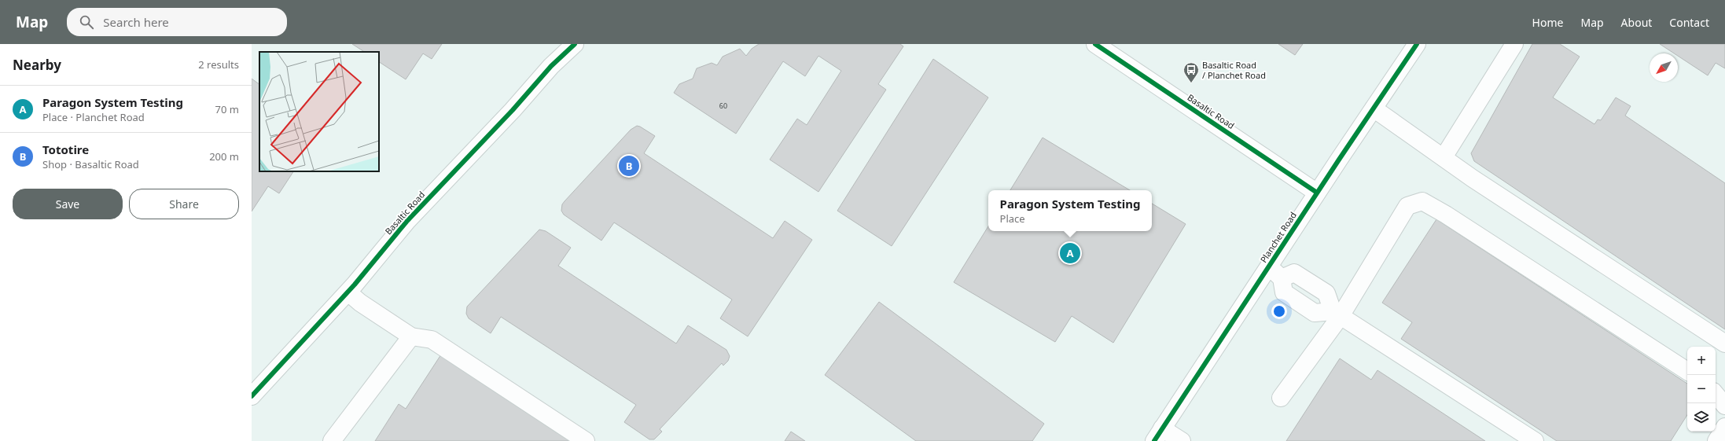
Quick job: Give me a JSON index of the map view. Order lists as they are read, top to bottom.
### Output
{
  "streets": {
    "street": ["Basaltic Road", "Planchet Road"]
  },
  "crossings": [
    ["Basaltic Road", "Planchet Road"]
  ],
  "places": {
    "bus stop": ["Basaltic Road / Planchet Road"]
  },
  "house_numbers": ["60"],
  "north": "bottom left",
  "page": {
    "header": "Map",
    "search": "Search here",
    "nav": [
      "Home",
      "Map",
      "About",
      "Contact"
    ],
    "heading": ["Nearby", "2 results"],
    "list": [
      {
        "mark": "A",
        "name": "Paragon System Testing",
        "note": "Place · Planchet Road",
        "value": "70 m"
      },
      {
        "mark": "B",
        "name": "Tototire",
        "note": "Shop · Basaltic Road",
        "value": "200 m"
      }
    ],
    "pins": ["B", "A"],
    "buttons": ["Save", "Share"],
    "popup": ["Paragon System Testing", "Place"],
    "map_buttons": ["+", "−"]
  }
}
